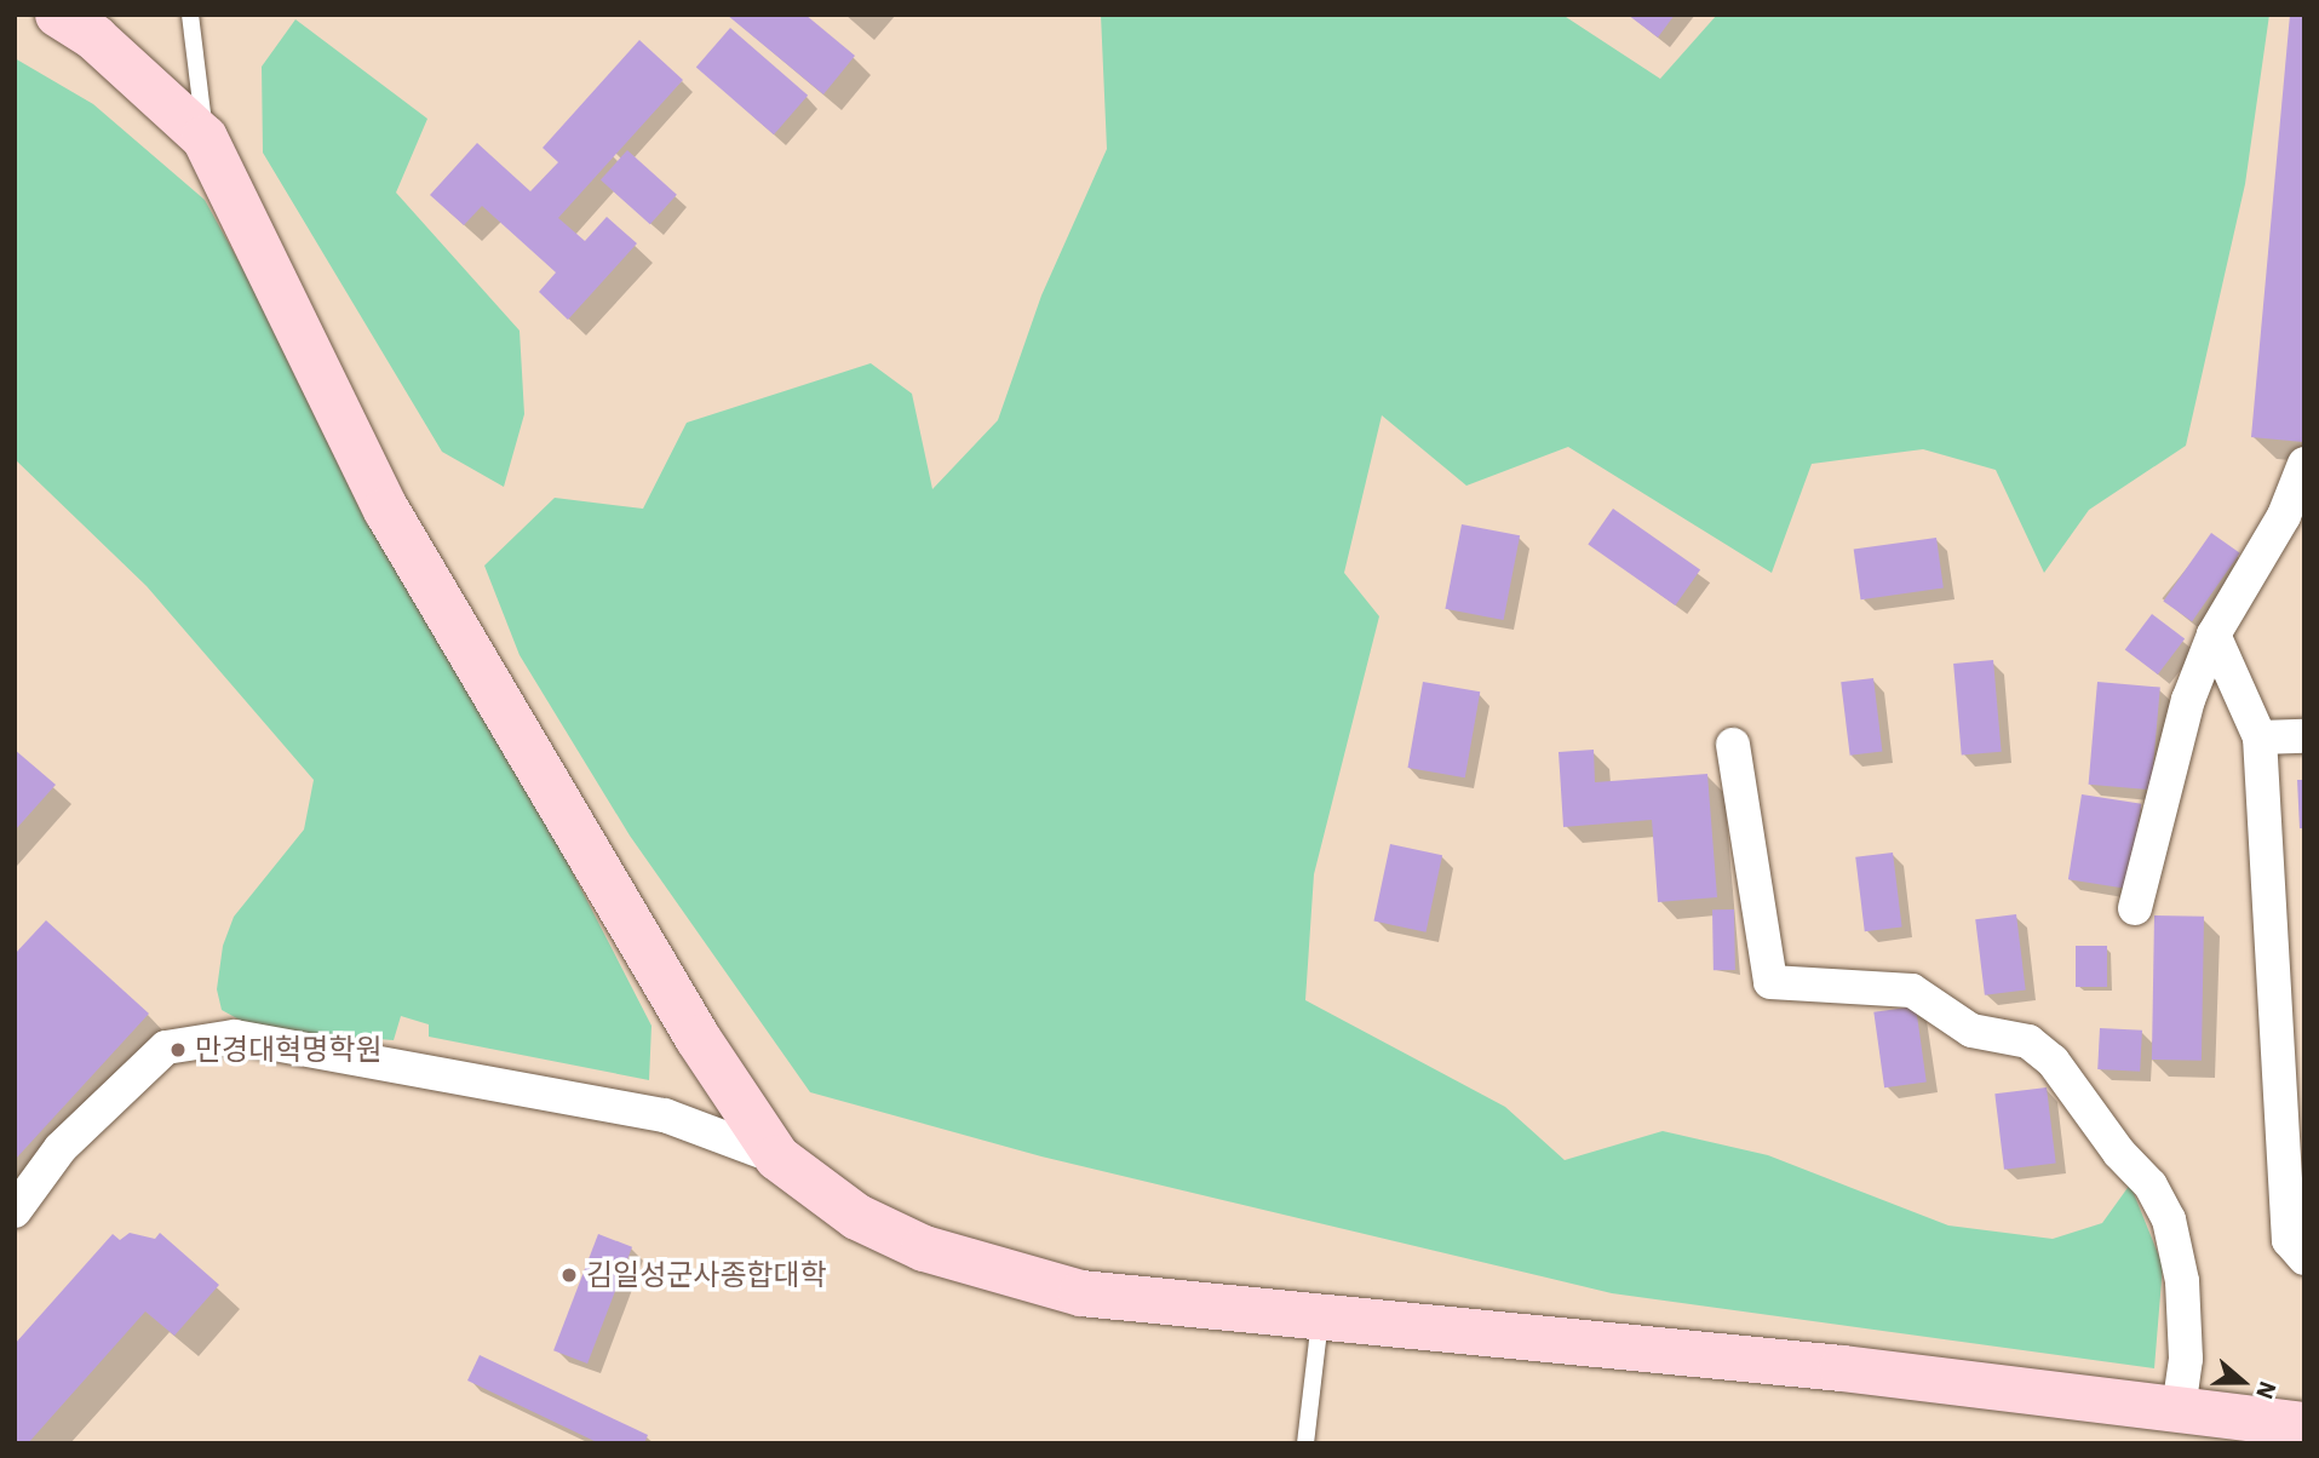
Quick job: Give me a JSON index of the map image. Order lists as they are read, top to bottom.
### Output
{
  "places": ["만경대혁명학원", "김일성군사종합대학"],
  "north": "right"
}
